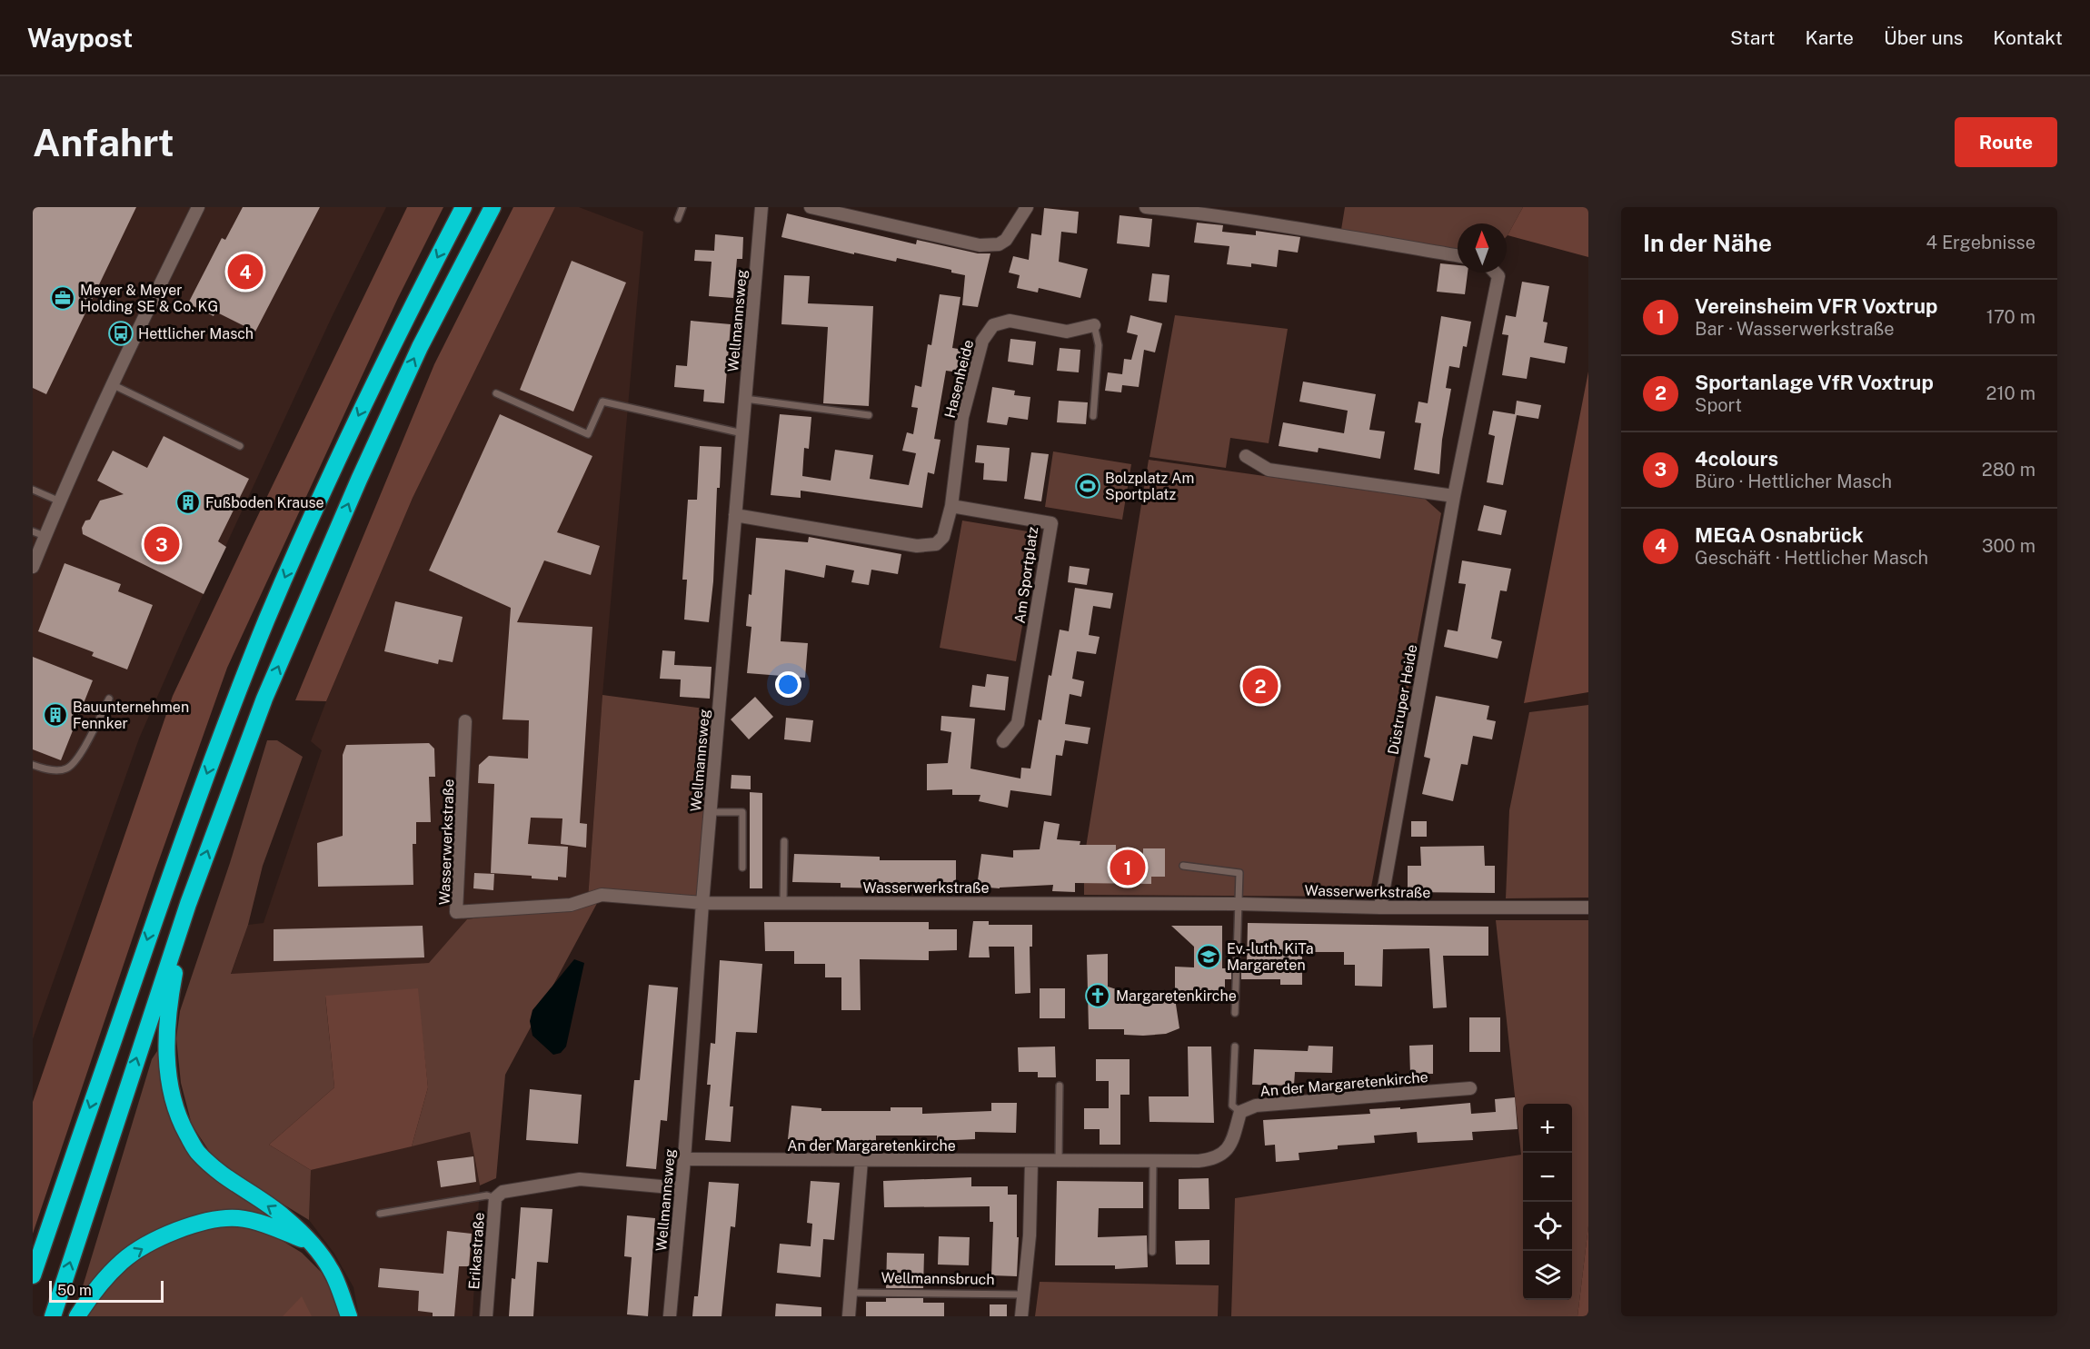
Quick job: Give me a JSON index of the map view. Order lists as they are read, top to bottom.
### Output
{
  "streets": {
    "street": [
      "Wellmannsweg",
      "Hasenheide",
      "Am Sportplatz",
      "Düstruper Heide",
      "Wasserwerkstraße",
      "An der Margaretenkirche",
      "Erikastraße"
    ],
    "lane": ["Wellmannsbruch"]
  },
  "crossings": [
    ["Wellmannsweg", "Wasserwerkstraße"],
    ["Wellmannsweg", "An der Margaretenkirche"],
    ["Hasenheide", "Am Sportplatz"],
    ["Düstruper Heide", "Wasserwerkstraße"]
  ],
  "places": {
    "office": ["Meyer & Meyer Holding SE & Co. KG"],
    "bus stop": ["Hettlicher Masch"],
    "sports": ["Bolzplatz Am Sportplatz"],
    "building": ["Fußboden Krause", "Bauunternehmen Fennker"],
    "school or university": ["Ev.-luth. KiTa Margareten"],
    "church": ["Margaretenkirche"]
  },
  "scale_bar": "50 m",
  "north": "top",
  "page": {
    "header": "Waypost",
    "nav": [
      "Start",
      "Karte",
      "Über uns",
      "Kontakt"
    ],
    "buttons": "Route",
    "title": "Anfahrt",
    "heading": ["In der Nähe", "4 Ergebnisse"],
    "pins": [
      "4",
      "3",
      "2",
      "1"
    ],
    "list": [
      {
        "mark": "1",
        "name": "Vereinsheim VFR Voxtrup",
        "note": "Bar · Wasserwerkstraße",
        "value": "170 m"
      },
      {
        "mark": "2",
        "name": "Sportanlage VfR Voxtrup",
        "note": "Sport",
        "value": "210 m"
      },
      {
        "mark": "3",
        "name": "4colours",
        "note": "Büro · Hettlicher Masch",
        "value": "280 m"
      },
      {
        "mark": "4",
        "name": "MEGA Osnabrück",
        "note": "Geschäft · Hettlicher Masch",
        "value": "300 m"
      }
    ],
    "map_buttons": ["+", "−"],
    "scale": "50 m"
  }
}
